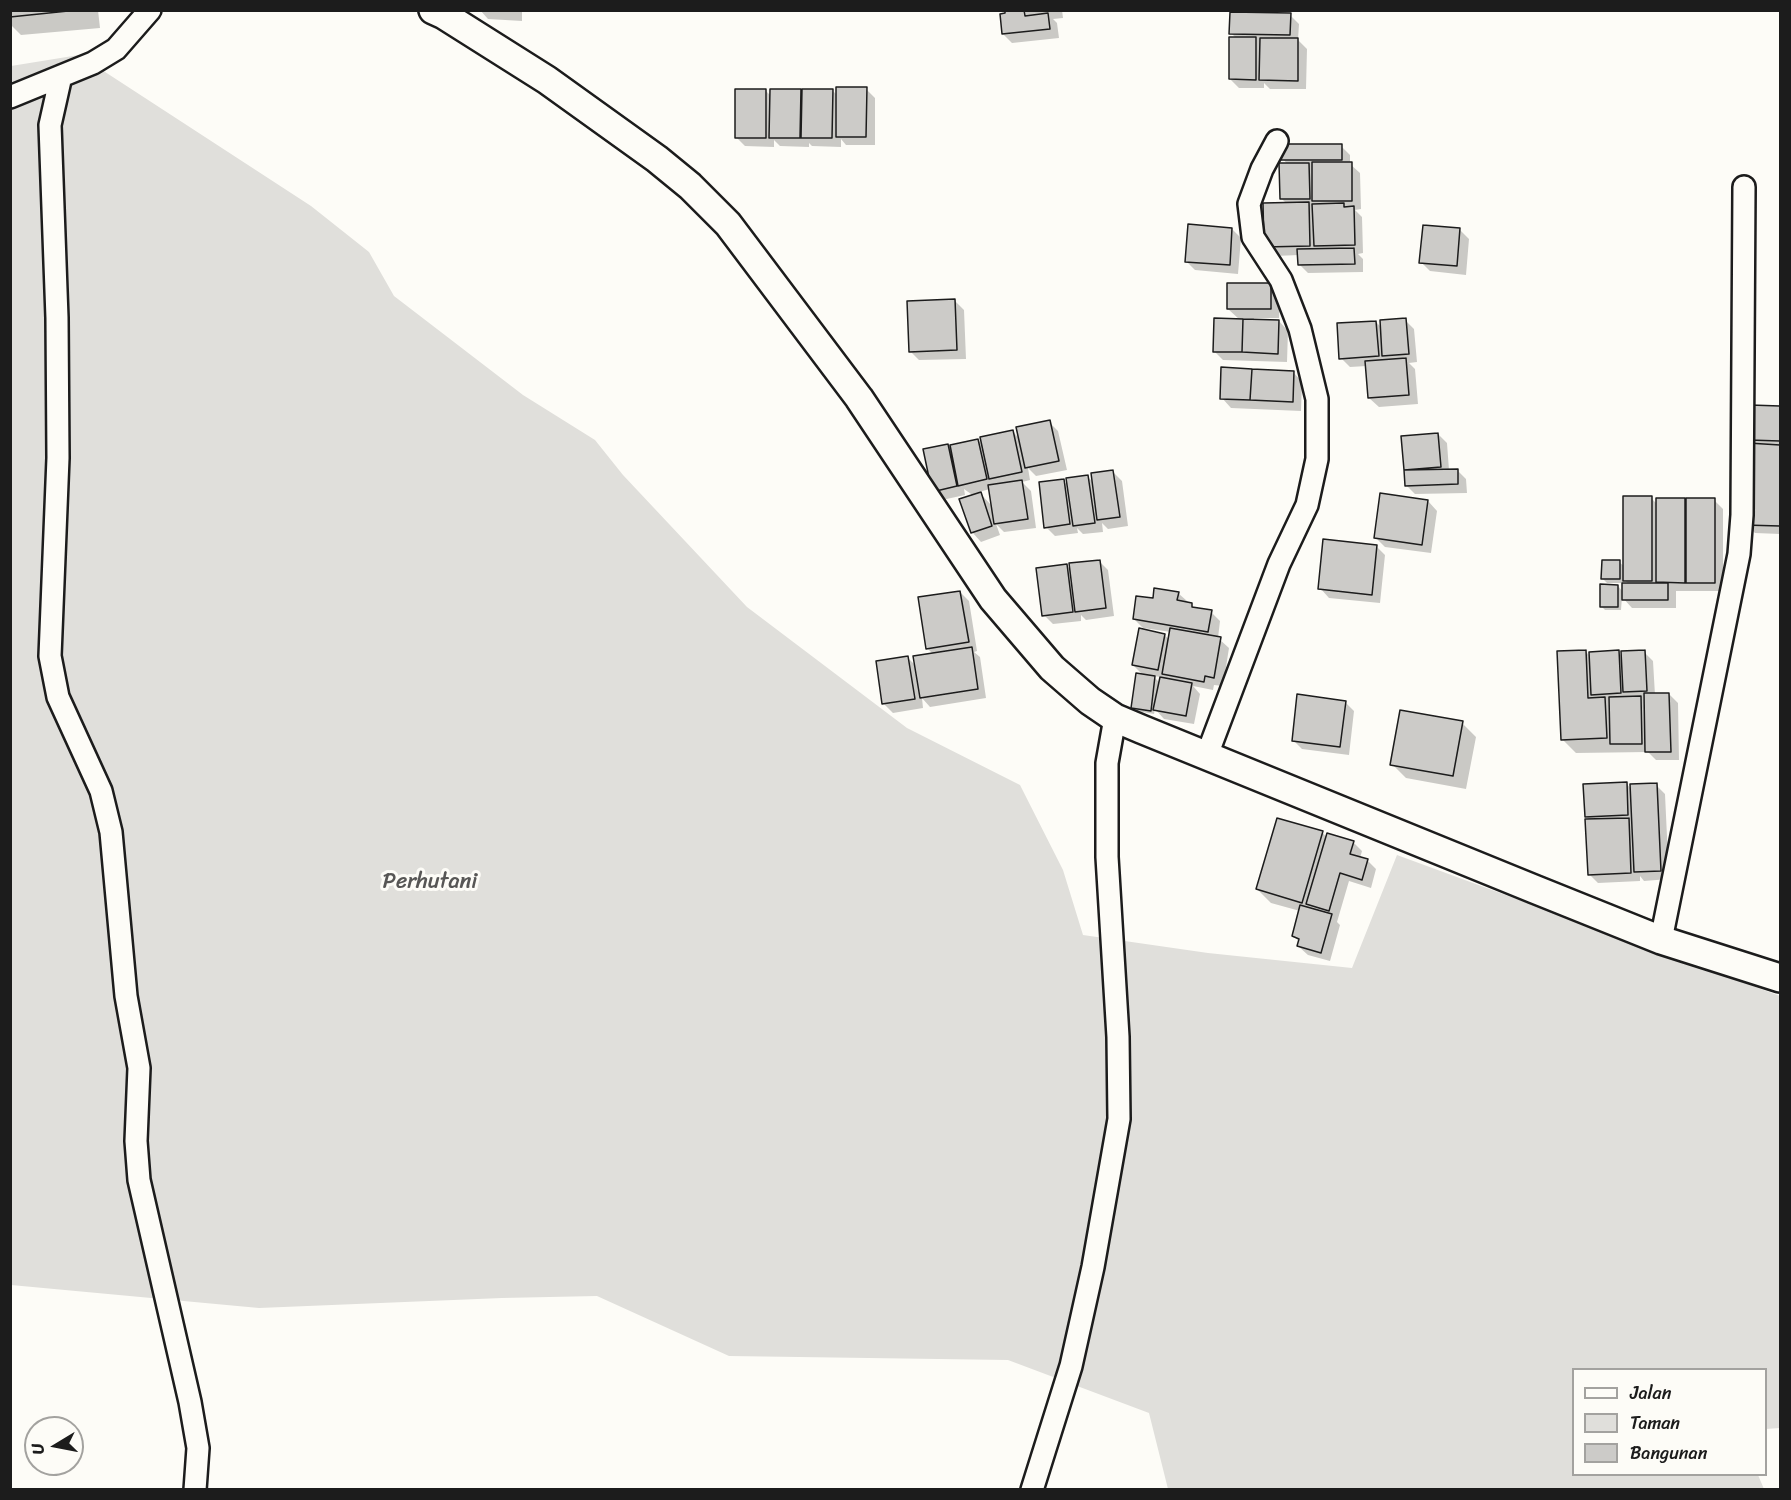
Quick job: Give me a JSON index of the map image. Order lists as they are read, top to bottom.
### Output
{
  "parks": ["Perhutani"],
  "legend": ["Jalan", "Taman", "Bangunan"],
  "north": "left"
}
